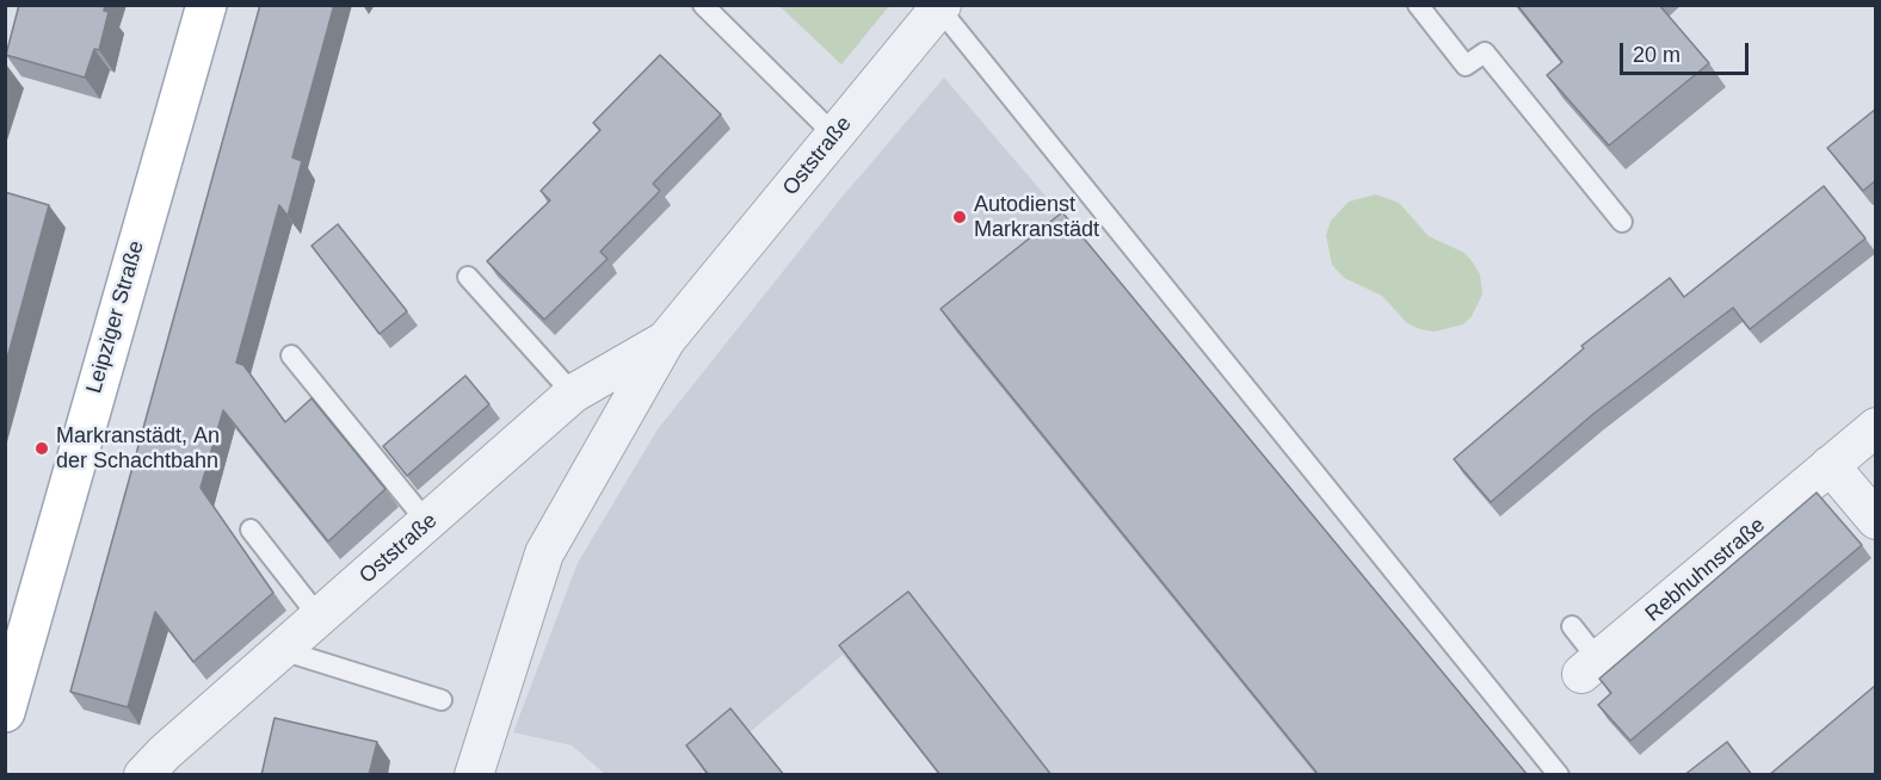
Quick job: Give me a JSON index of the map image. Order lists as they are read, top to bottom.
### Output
{
  "streets": {
    "main road": ["Leipziger Straße"],
    "street": ["Oststraße", "Rebhuhnstraße"]
  },
  "places": ["Autodienst Markranstädt", "Markranstädt, An der Schachtbahn"],
  "scale_bar": "20 m"
}
